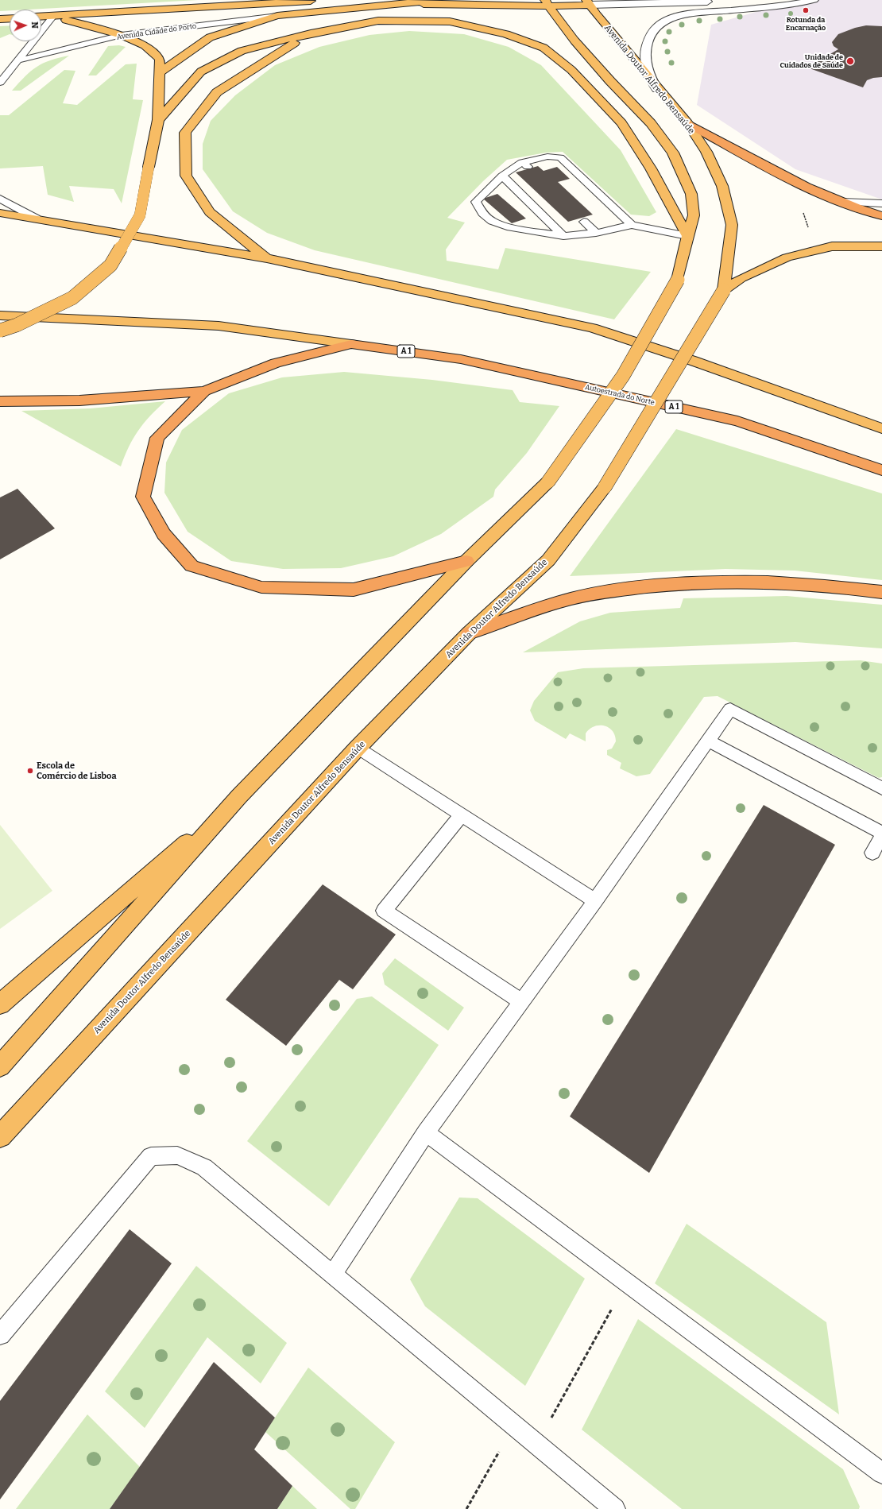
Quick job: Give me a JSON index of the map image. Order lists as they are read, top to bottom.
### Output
{
  "streets": {
    "highway": ["Avenida Doutor Alfredo Bensaúde", "A 1", "Autoestrada do Norte"],
    "lane": ["Avenida Cidade do Porto"]
  },
  "places": ["Rotunda da Encarnação", "Unidade de Cuidados de Saúde", "Escola de Comércio de Lisboa"],
  "north": "right"
}
